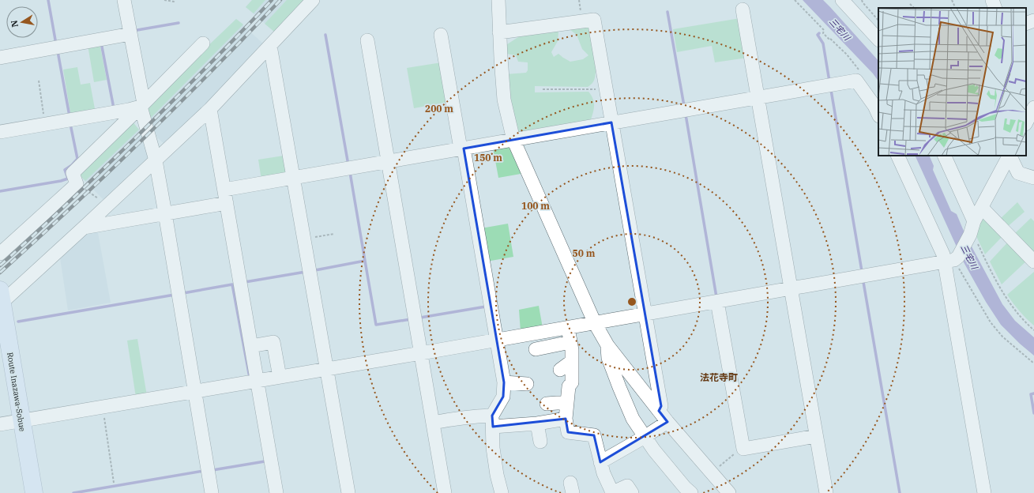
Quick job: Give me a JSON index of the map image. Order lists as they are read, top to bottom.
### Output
{
  "streets": {
    "main road": ["Route Inazawa-Sobue"]
  },
  "districts": ["法花寺町"],
  "water": ["三宅川"],
  "north": "left",
  "rings": [
    "200 m",
    "150 m",
    "100 m",
    "50 m"
  ]
}
